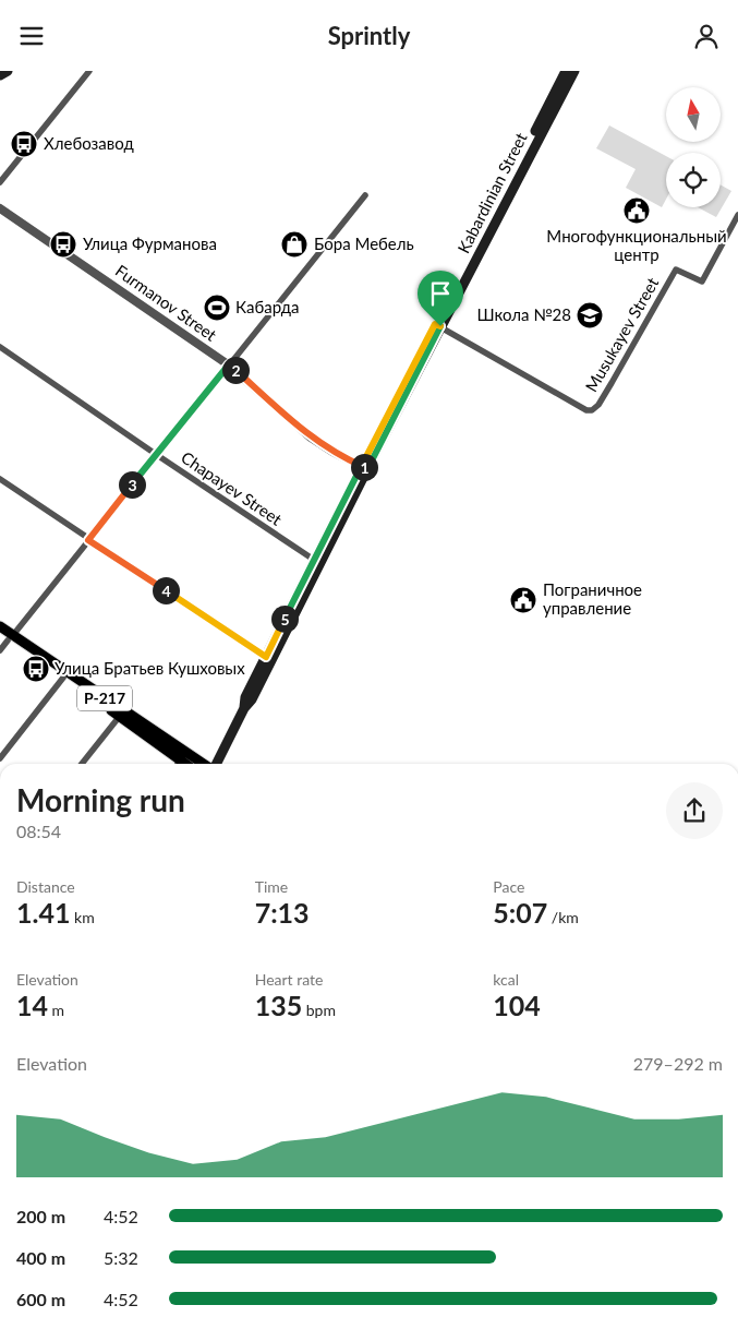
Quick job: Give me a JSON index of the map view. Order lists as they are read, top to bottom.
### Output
{
  "streets": {
    "main road": ["Kabardinian Street", "Р-217"],
    "street": ["Furmanov Street", "Musukayev Street", "Chapayev Street"]
  },
  "crossings": [
    ["Kabardinian Street", "Furmanov Street"],
    ["Kabardinian Street", "Musukayev Street"],
    ["Kabardinian Street", "Chapayev Street"]
  ],
  "places": {
    "bus stop": ["Хлебозавод", "Улица Фурманова", "Улица Братьев Кушховых"],
    "public building": ["Многофункциональный центр", "Пограничное управление"],
    "shop": ["Бора Мебель"],
    "sports": ["Кабарда"],
    "school or university": ["Школа №28"]
  },
  "north": "top",
  "page": {
    "header": "Sprintly",
    "pins": [
      "2",
      "1",
      "3",
      "4",
      "5"
    ],
    "heading": ["Morning run", "08:54"],
    "stats": [
      ["Distance", "1.41 km"],
      ["Time", "7:13"],
      ["Pace", "5:07 /km"],
      ["Elevation", "14 m"],
      ["Heart rate", "135 bpm"],
      ["kcal", "104"]
    ],
    "chart": ["Elevation", "279–292 m"],
    "list": [
      {
        "name": "200 m",
        "note": "4:52"
      },
      {
        "name": "400 m",
        "note": "5:32"
      },
      {
        "name": "600 m",
        "note": "4:52"
      }
    ]
  }
}
